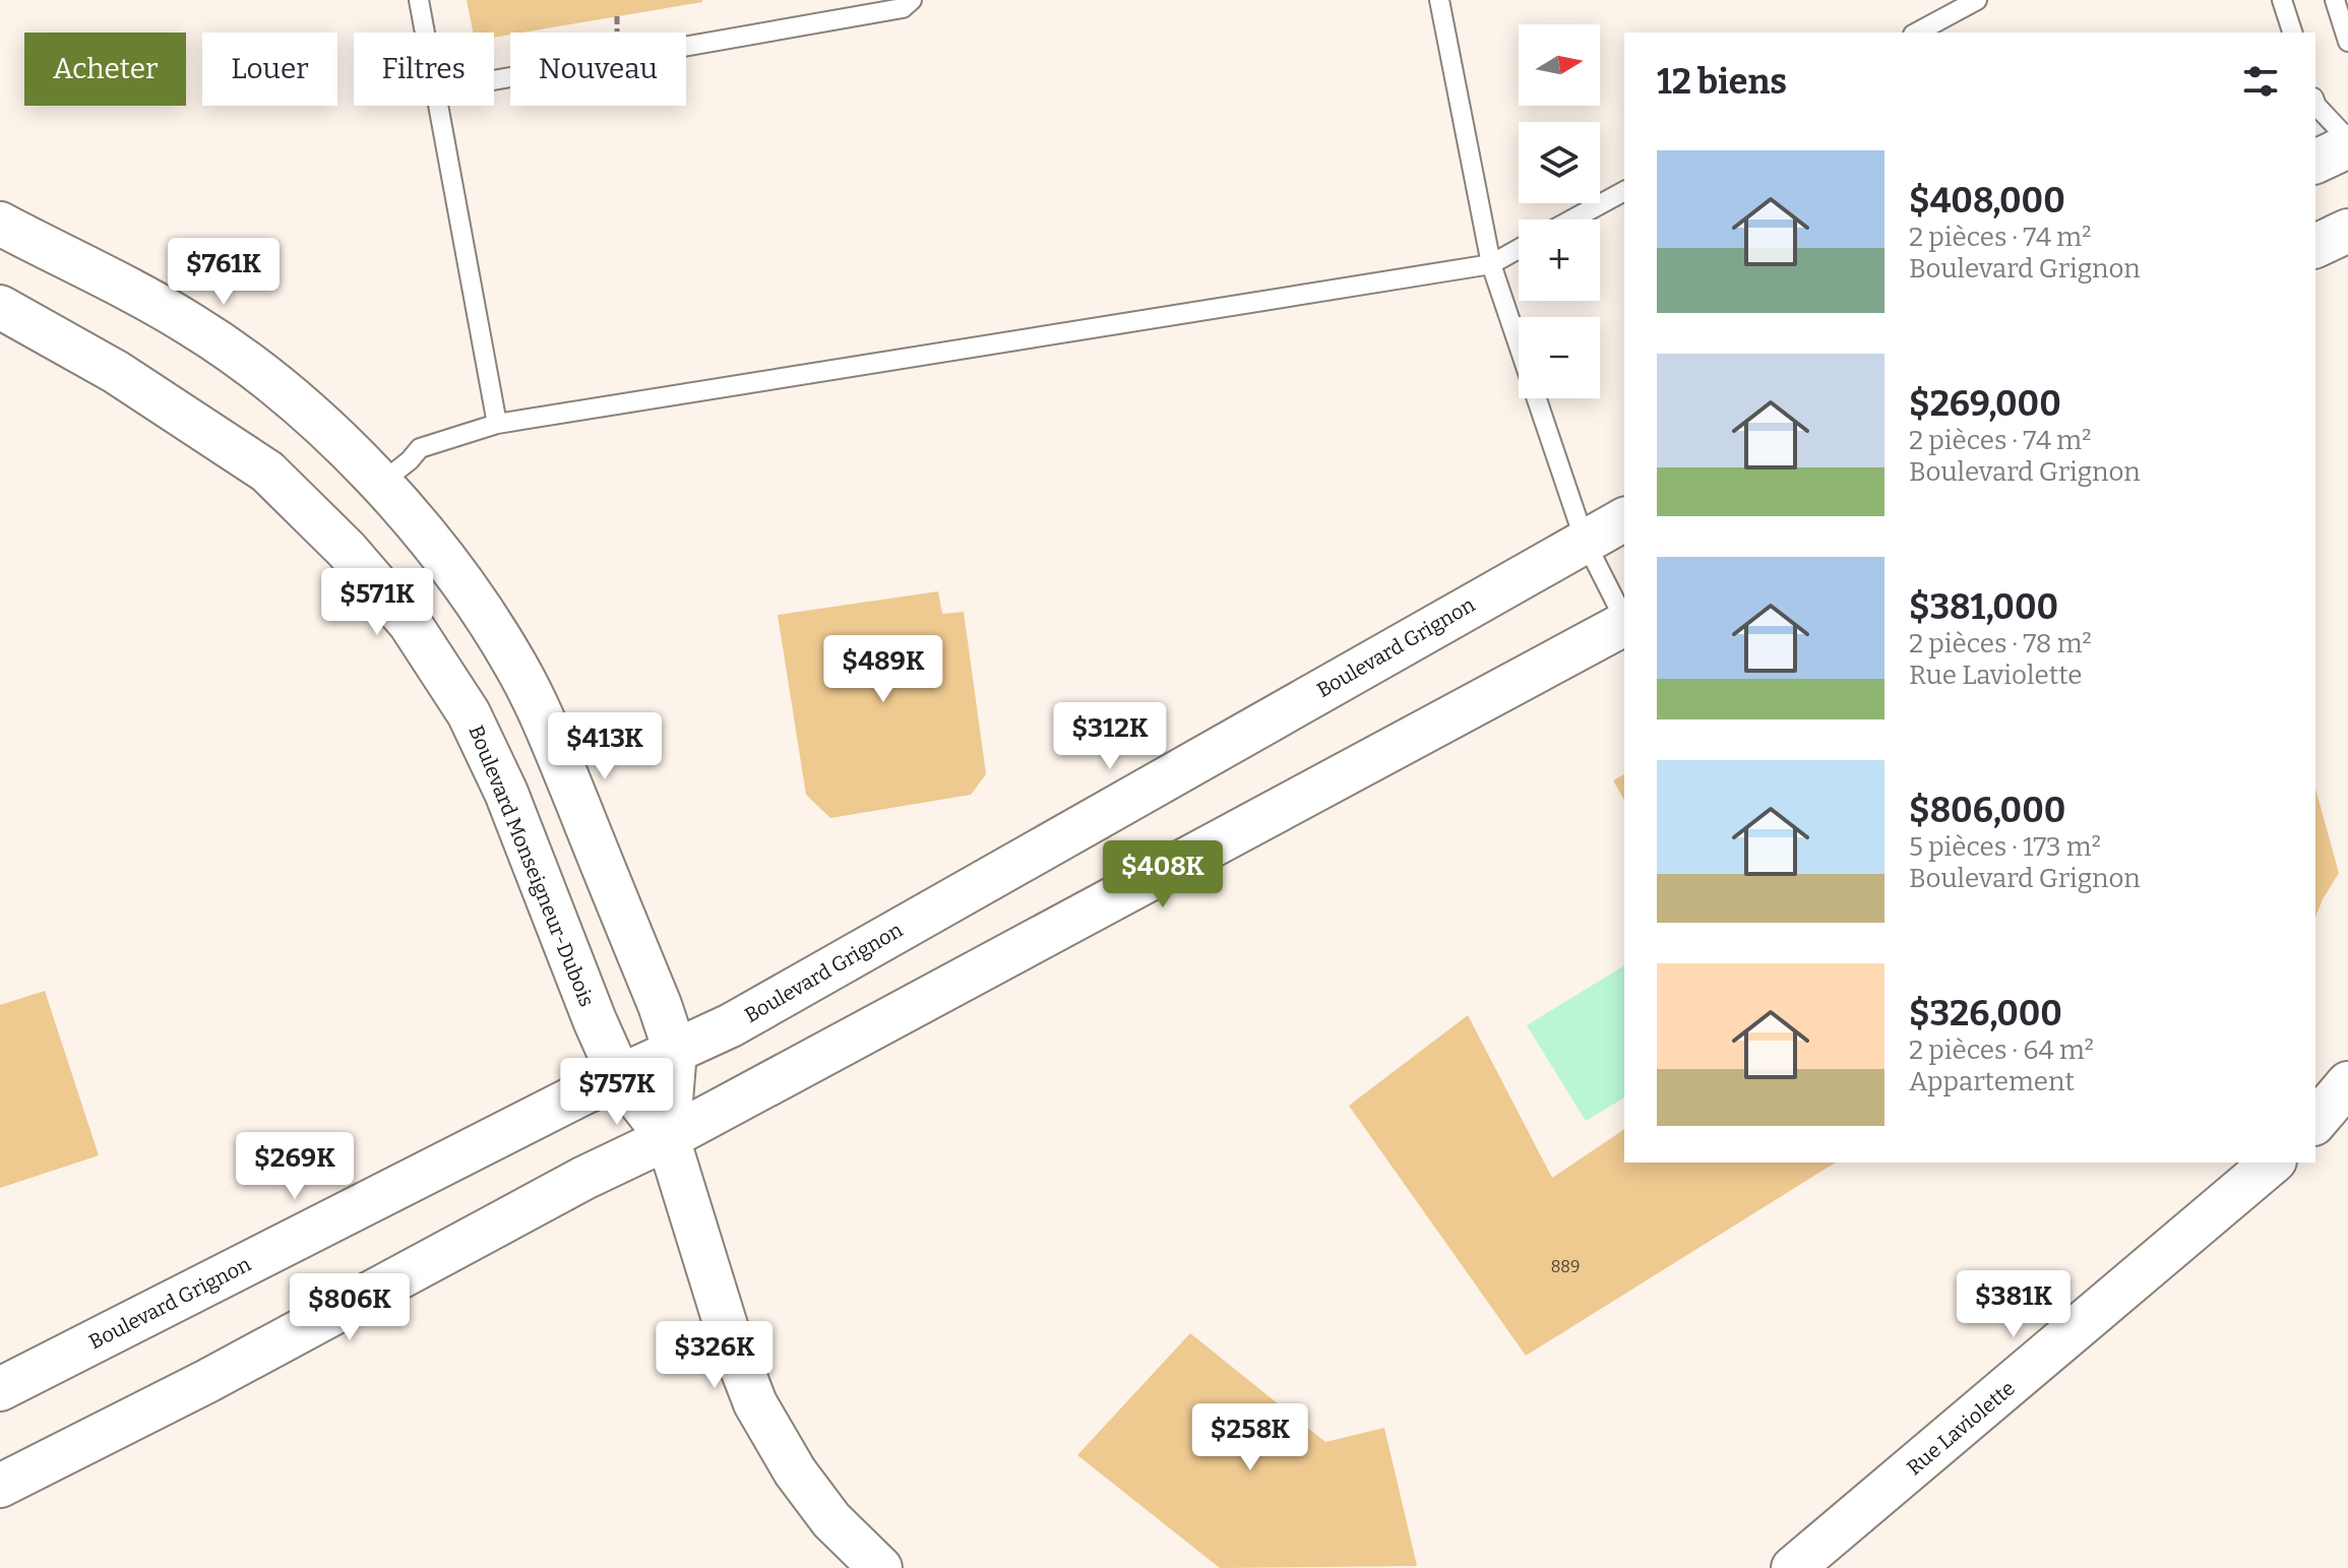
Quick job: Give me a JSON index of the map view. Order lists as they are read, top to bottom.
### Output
{
  "streets": {
    "street": ["Boulevard Grignon", "Boulevard Monseigneur-Dubois", "Rue Laviolette"]
  },
  "crossings": [
    ["Boulevard Grignon", "Boulevard Monseigneur-Dubois"]
  ],
  "house_numbers": ["889"],
  "north": "right",
  "page": {
    "map_buttons": ["+", "−"],
    "chip": [
      "Acheter",
      "Louer",
      "Filtres",
      "Nouveau"
    ],
    "heading": "12 biens",
    "list": [
      {
        "name": "$408,000",
        "note": "2 pièces · 74 m² · Boulevard Grignon"
      },
      {
        "name": "$269,000",
        "note": "2 pièces · 74 m² · Boulevard Grignon"
      },
      {
        "name": "$381,000",
        "note": "2 pièces · 78 m² · Rue Laviolette"
      },
      {
        "name": "$806,000",
        "note": "5 pièces · 173 m² · Boulevard Grignon"
      },
      {
        "name": "$326,000",
        "note": "2 pièces · 64 m² · Appartement"
      }
    ],
    "price": [
      "$761K",
      "$571K",
      "$489K",
      "$312K",
      "$413K",
      "$408K",
      "$757K",
      "$269K",
      "$381K",
      "$806K",
      "$326K",
      "$258K"
    ]
  }
}
